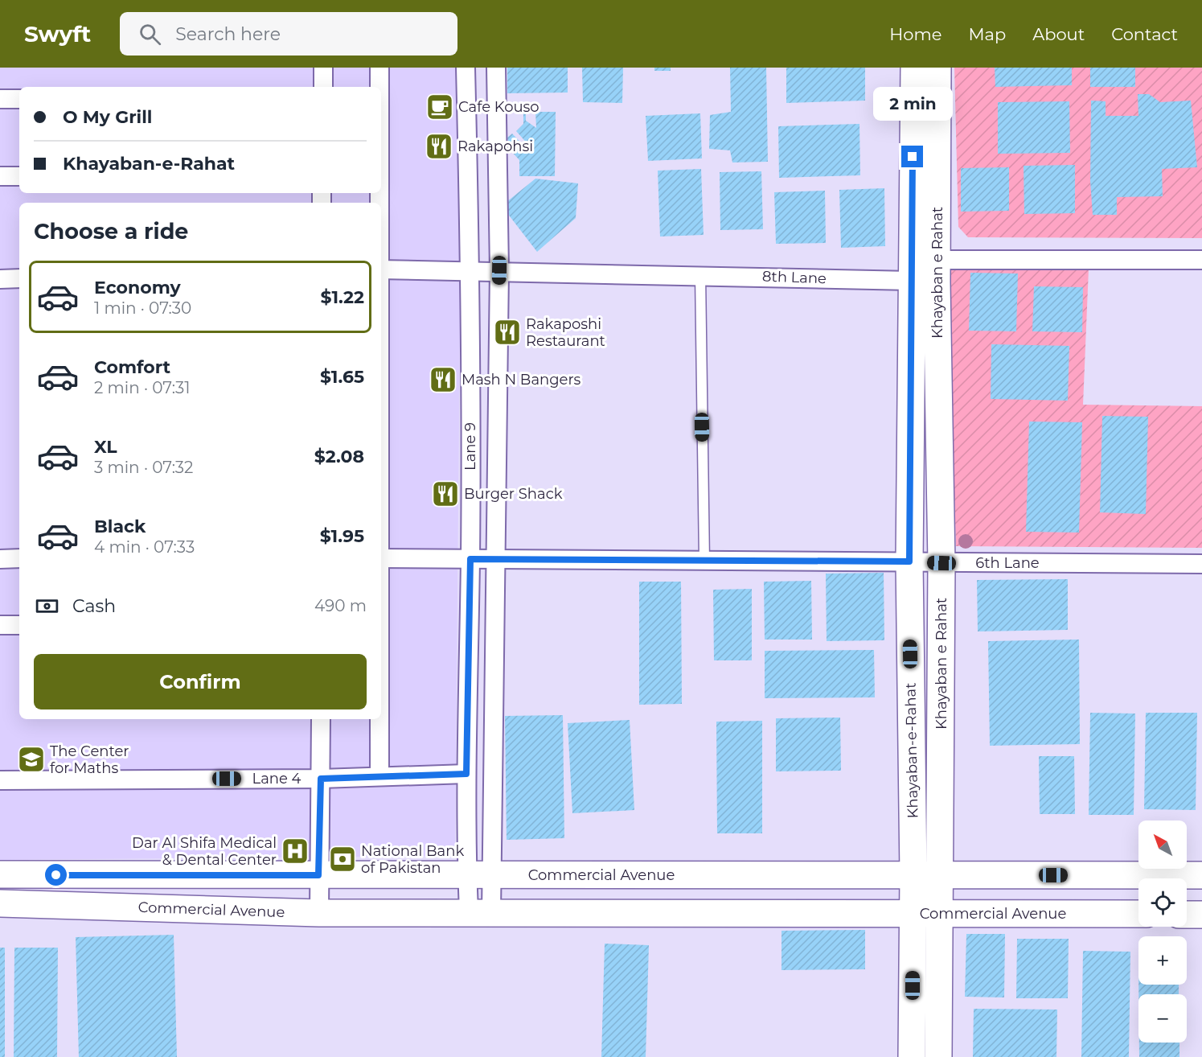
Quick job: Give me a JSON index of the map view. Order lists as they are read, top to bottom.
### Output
{
  "streets": {
    "main road": ["Khayaban e Rahat", "Khayaban-e-Rahat", "Commercial Avenue"],
    "street": [
      "8th Lane",
      "Lane 9",
      "6th Lane",
      "Lane 4"
    ]
  },
  "crossings": [
    ["Khayaban e Rahat", "6th Lane"],
    ["Khayaban e Rahat", "Commercial Avenue"],
    ["8th Lane", "Lane 9"],
    ["8th Lane", "Khayaban-e-Rahat"],
    ["Lane 9", "6th Lane"],
    ["Lane 9", "Lane 4"],
    ["Lane 9", "Commercial Avenue"],
    ["6th Lane", "Khayaban-e-Rahat"],
    ["Khayaban-e-Rahat", "Commercial Avenue"]
  ],
  "places": {
    "cafe": ["Cafe Kouso"],
    "restaurant": [
      "Rakapohsi",
      "Rakaposhi Restaurant",
      "Mash N Bangers",
      "Burger Shack"
    ],
    "school or university": ["The Center for Maths"],
    "hospital": ["Dar Al Shifa Medical & Dental Center"],
    "bank": ["National Bank of Pakistan"]
  },
  "north": "top left",
  "page": {
    "header": "Swyft",
    "search": "Search here",
    "nav": [
      "Home",
      "Map",
      "About",
      "Contact"
    ],
    "bubble": "2 min",
    "banner": ["O My Grill", "Khayaban-e-Rahat"],
    "heading": "Choose a ride",
    "list": [
      {
        "name": "Economy",
        "note": "1 min · 07:30",
        "value": "$1.22"
      },
      {
        "name": "Comfort",
        "note": "2 min · 07:31",
        "value": "$1.65"
      },
      {
        "name": "XL",
        "note": "3 min · 07:32",
        "value": "$2.08"
      },
      {
        "name": "Black",
        "note": "4 min · 07:33",
        "value": "$1.95"
      }
    ],
    "pay": ["Cash", "490 m"],
    "buttons": "Confirm",
    "map_buttons": ["+", "−"]
  }
}
